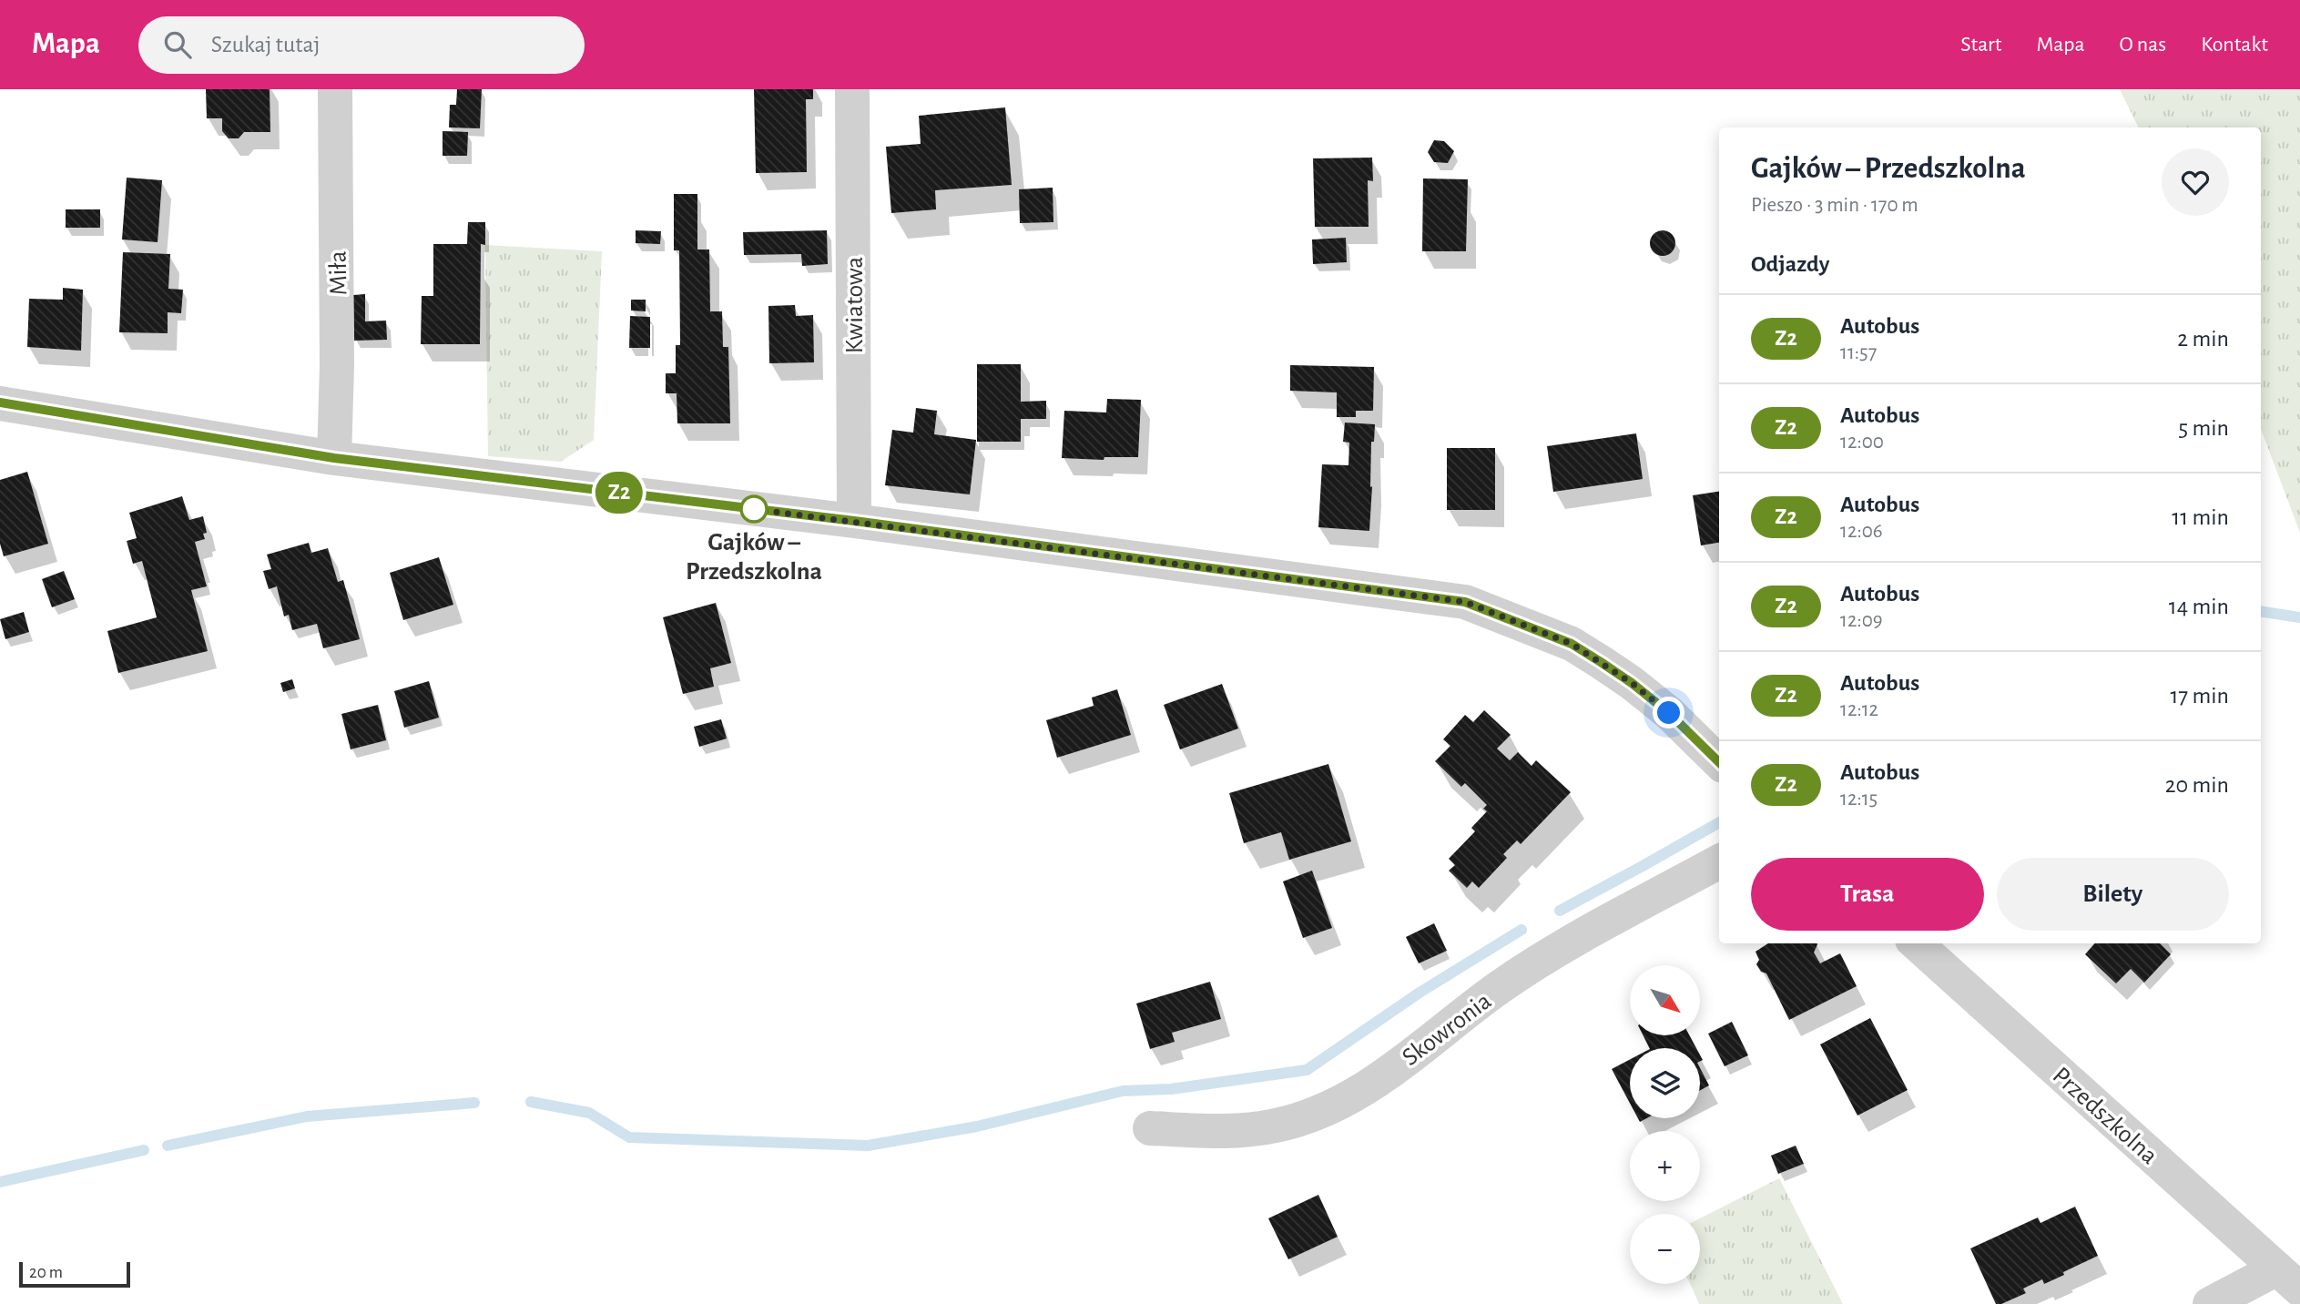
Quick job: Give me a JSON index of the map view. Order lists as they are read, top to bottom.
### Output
{
  "streets": {
    "street": [
      "Miła",
      "Kwiatowa",
      "Skowronia",
      "Przedszkolna"
    ]
  },
  "places": ["Gajków – Przedszkolna"],
  "lines": ["bus line Z2"],
  "scale_bar": "20 m",
  "north": "bottom right",
  "page": {
    "header": "Mapa",
    "search": "Szukaj tutaj",
    "nav": [
      "Start",
      "Mapa",
      "O nas",
      "Kontakt"
    ],
    "on_map": "Z2",
    "heading": [
      ["Gajków – Przedszkolna", "Pieszo · 3 min · 170 m"],
      "Odjazdy"
    ],
    "list": [
      {
        "mark": "Z2",
        "name": "Autobus",
        "note": "11:57",
        "value": "2 min"
      },
      {
        "mark": "Z2",
        "name": "Autobus",
        "note": "12:00",
        "value": "5 min"
      },
      {
        "mark": "Z2",
        "name": "Autobus",
        "note": "12:06",
        "value": "11 min"
      },
      {
        "mark": "Z2",
        "name": "Autobus",
        "note": "12:09",
        "value": "14 min"
      },
      {
        "mark": "Z2",
        "name": "Autobus",
        "note": "12:12",
        "value": "17 min"
      },
      {
        "mark": "Z2",
        "name": "Autobus",
        "note": "12:15",
        "value": "20 min"
      }
    ],
    "buttons": ["Trasa", "Bilety"],
    "map_buttons": ["+", "−"],
    "scale": "20 m"
  }
}
